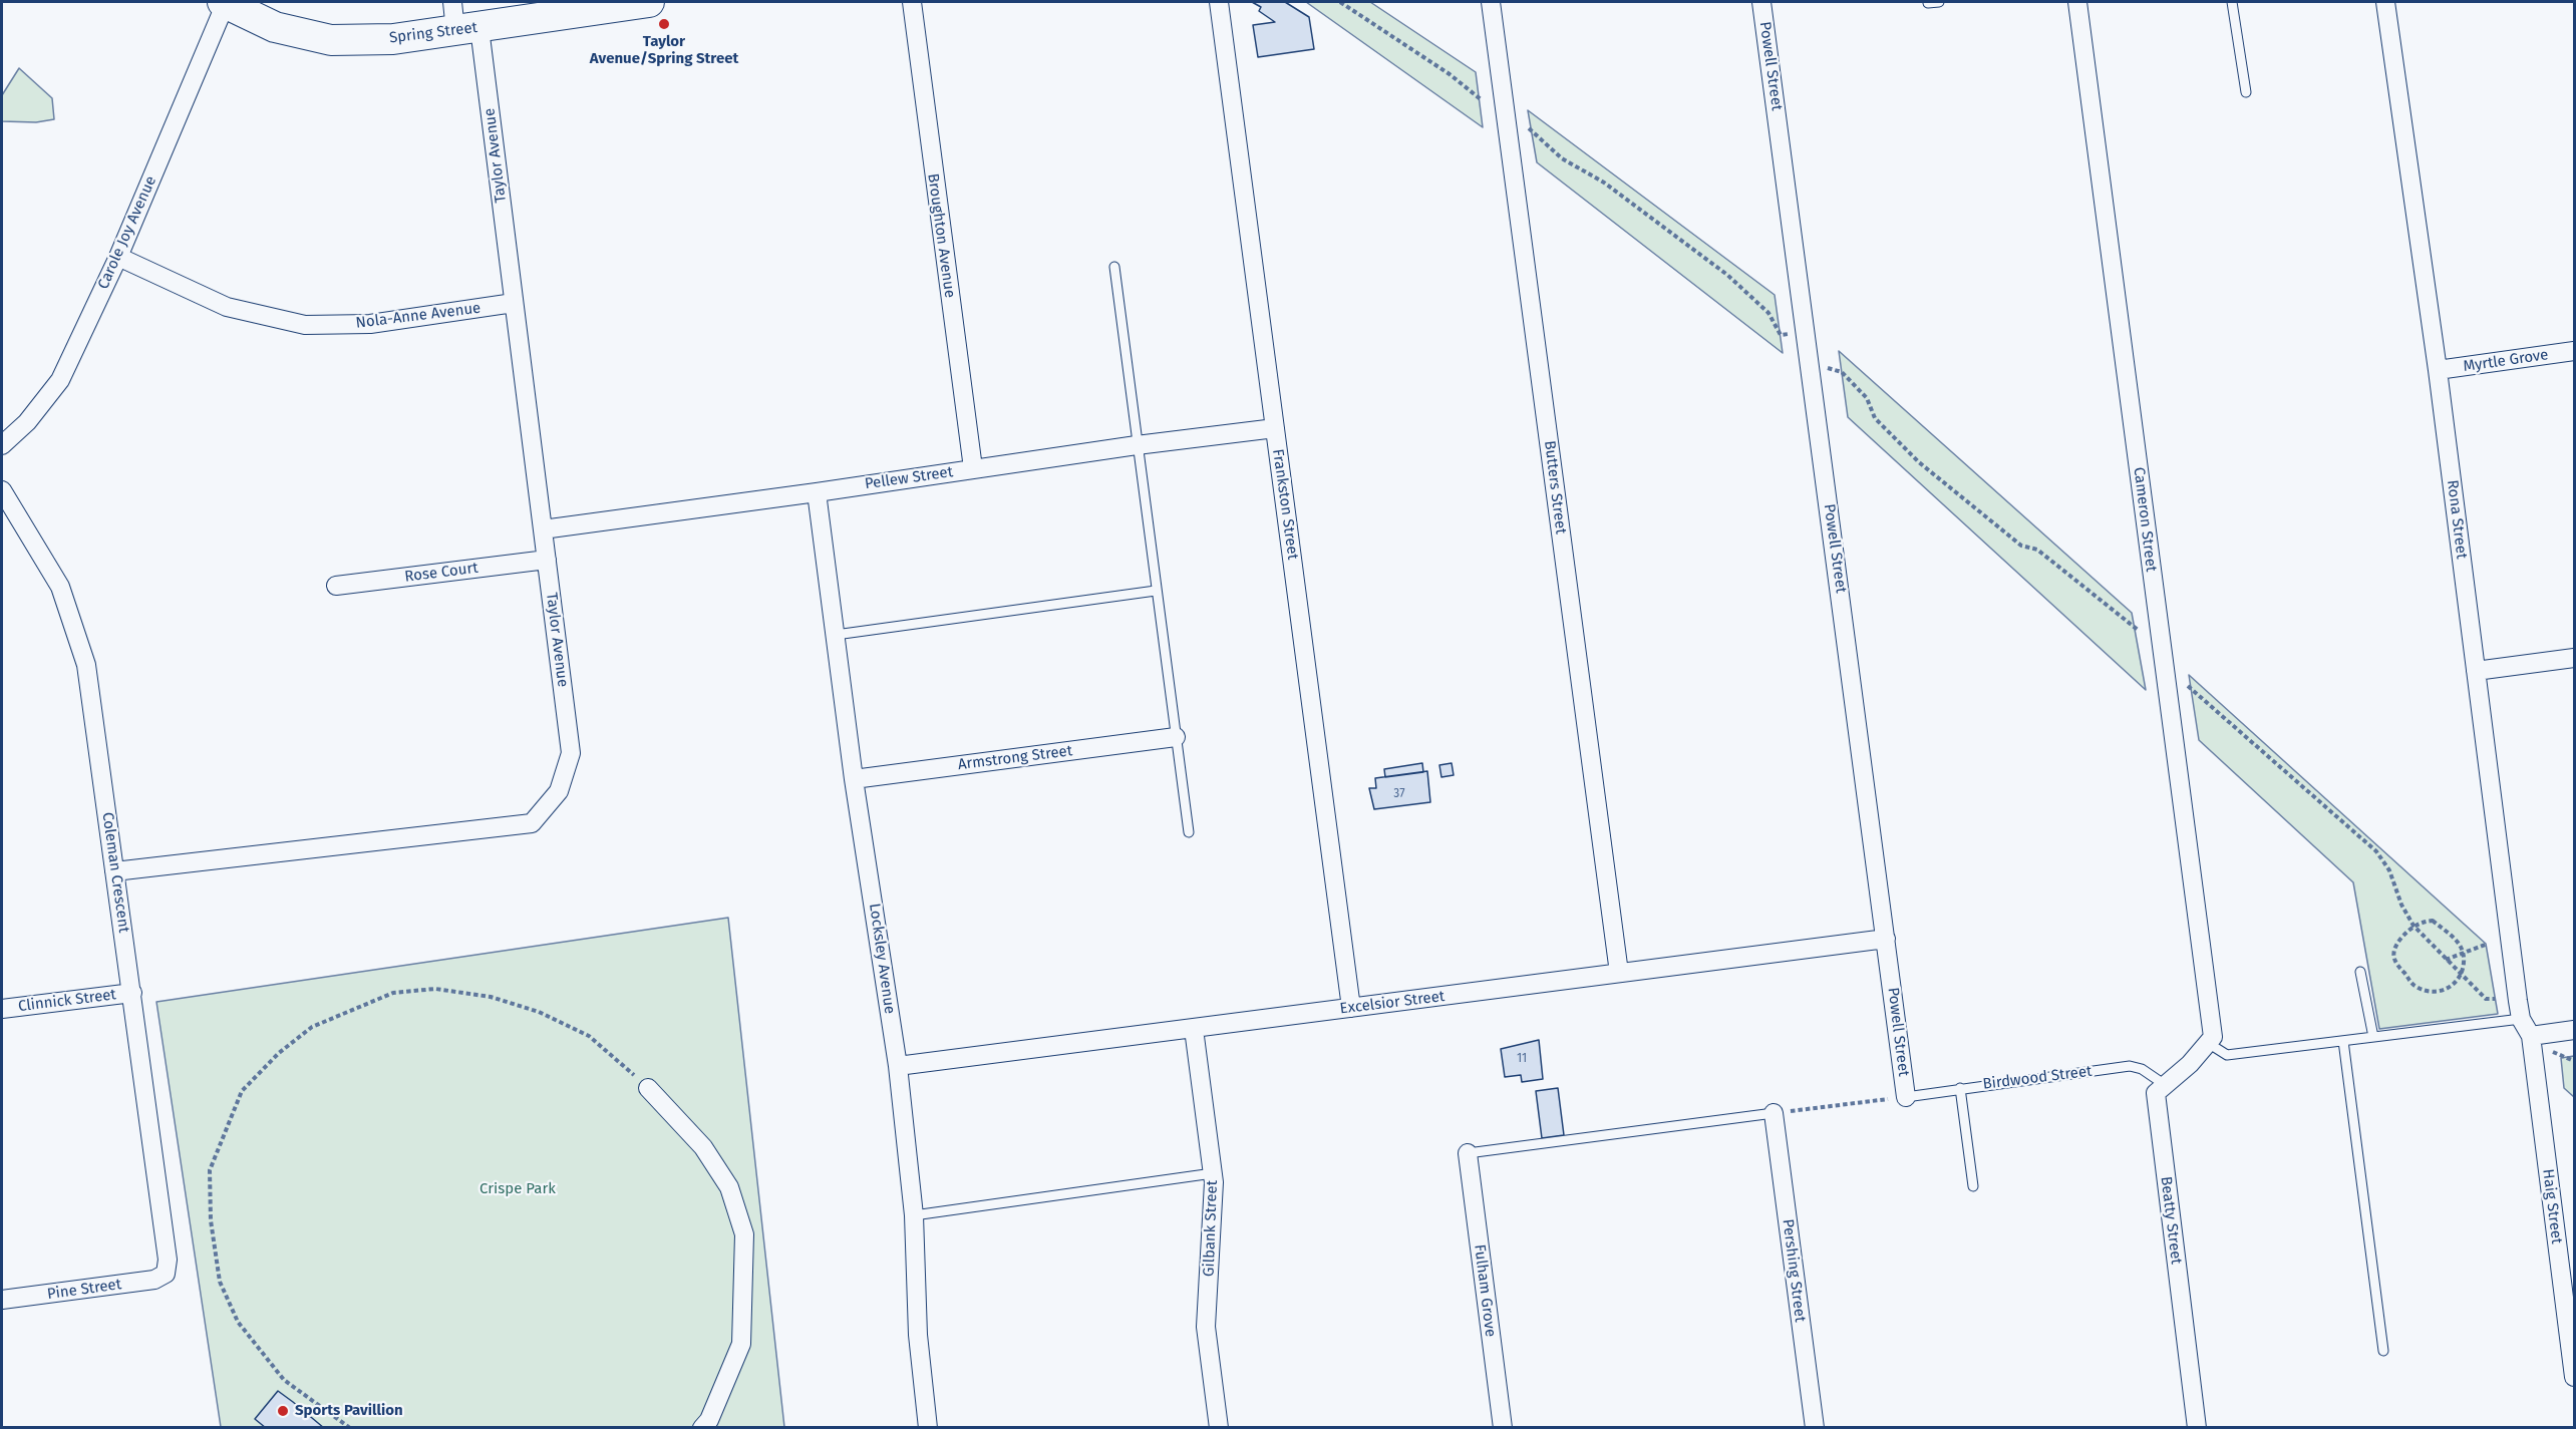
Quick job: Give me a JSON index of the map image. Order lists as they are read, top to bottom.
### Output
{
  "streets": {
    "main road": ["Spring Street"],
    "street": [
      "Powell Street",
      "Taylor Avenue",
      "Carole Joy Avenue",
      "Broughton Avenue",
      "Nola-Anne Avenue",
      "Myrtle Grove",
      "Pellew Street",
      "Butters Street",
      "Frankston Street",
      "Cameron Street",
      "Rona Street",
      "Rose Court",
      "Armstrong Street",
      "Coleman Crescent",
      "Locksley Avenue",
      "Clinnick Street",
      "Excelsior Street",
      "Haig Street",
      "Beatty Street",
      "Gilbank Street",
      "Pershing Street",
      "Pine Street",
      "Fulham Grove"
    ],
    "lane": ["Birdwood Street"]
  },
  "crossings": [
    ["Spring Street", "Taylor Avenue"],
    ["Spring Street", "Carole Joy Avenue"],
    ["Powell Street", "Excelsior Street"],
    ["Powell Street", "Birdwood Street"],
    ["Taylor Avenue", "Nola-Anne Avenue"],
    ["Taylor Avenue", "Pellew Street"],
    ["Taylor Avenue", "Rose Court"],
    ["Taylor Avenue", "Coleman Crescent"],
    ["Carole Joy Avenue", "Nola-Anne Avenue"],
    ["Broughton Avenue", "Pellew Street"],
    ["Myrtle Grove", "Rona Street"],
    ["Pellew Street", "Frankston Street"],
    ["Pellew Street", "Locksley Avenue"],
    ["Butters Street", "Excelsior Street"],
    ["Frankston Street", "Excelsior Street"],
    ["Rona Street", "Haig Street"],
    ["Armstrong Street", "Locksley Avenue"],
    ["Coleman Crescent", "Clinnick Street"],
    ["Coleman Crescent", "Pine Street"],
    ["Locksley Avenue", "Excelsior Street"],
    ["Excelsior Street", "Gilbank Street"],
    ["Birdwood Street", "Beatty Street"]
  ],
  "parks": ["Crispe Park"],
  "places": ["Taylor Avenue/Spring Street", "Sports Pavillion"],
  "house_numbers": ["37", "11"]
}
